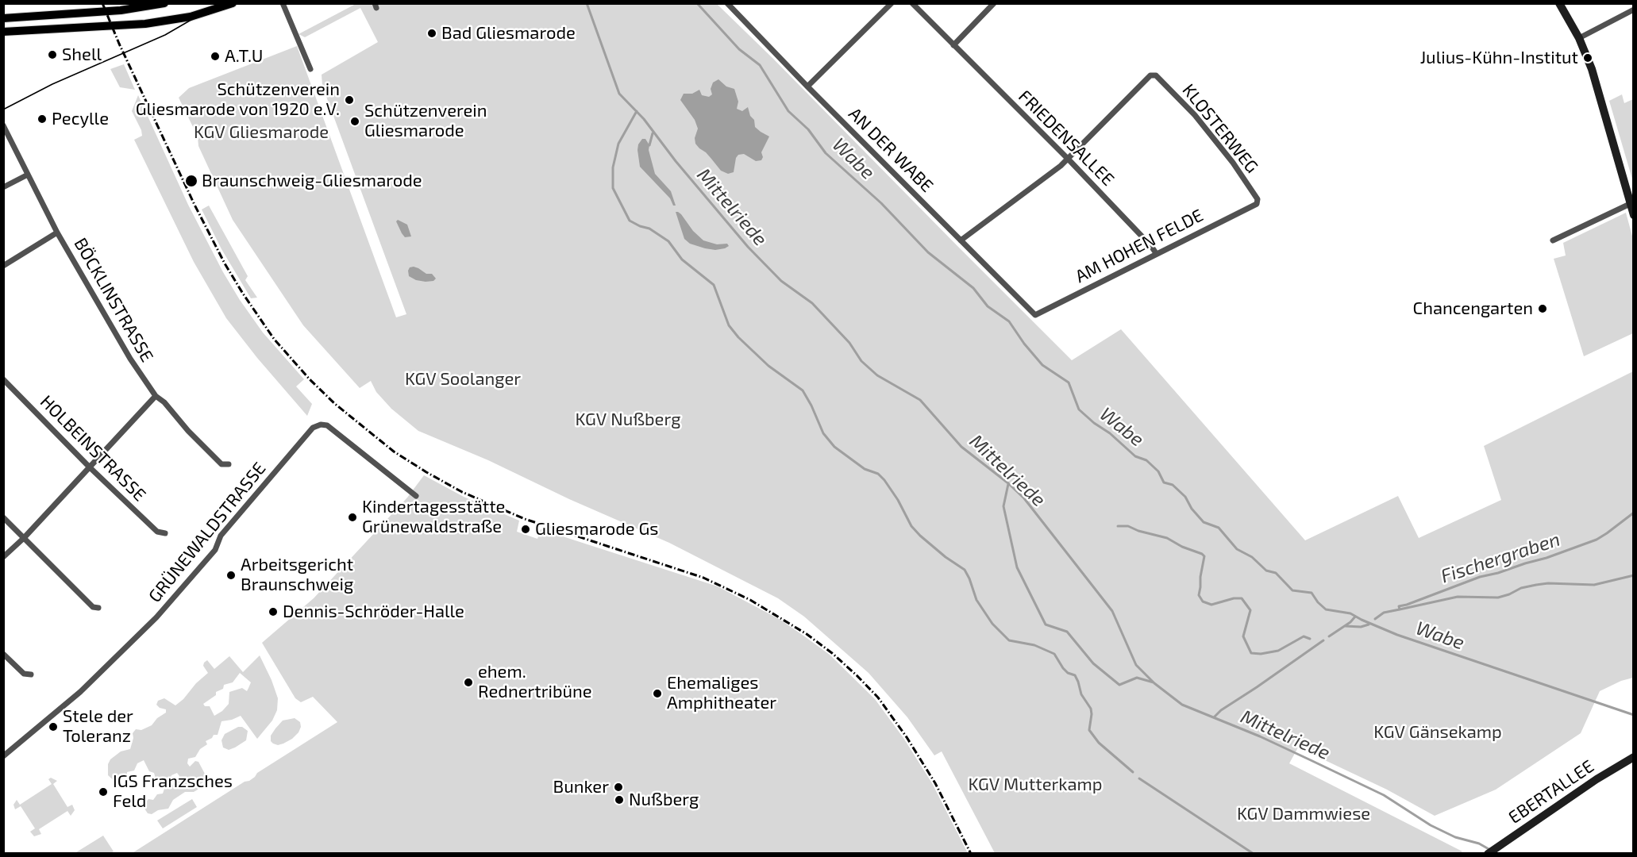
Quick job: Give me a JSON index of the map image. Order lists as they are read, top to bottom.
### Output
{
  "streets": {
    "main road": ["EBERTALLEE"],
    "street": [
      "KLOSTERWEG",
      "FRIEDENSALLEE",
      "AN DER WABE",
      "AM HOHEN FELDE",
      "BÖCKLINSTRASSE",
      "HOLBEINSTRASSE",
      "GRÜNEWALDSTRASSE"
    ]
  },
  "crossings": [
    ["KLOSTERWEG", "FRIEDENSALLEE"],
    ["KLOSTERWEG", "AM HOHEN FELDE"],
    ["FRIEDENSALLEE", "AM HOHEN FELDE"],
    ["AN DER WABE", "AM HOHEN FELDE"]
  ],
  "water": ["Wabe", "Mittelriede", "Fischergraben"],
  "parks": [
    "KGV Gliesmarode",
    "KGV Soolanger",
    "KGV Nußberg",
    "KGV Gänsekamp",
    "KGV Mutterkamp",
    "KGV Dammwiese"
  ],
  "places": [
    "Bad Gliesmarode",
    "Shell",
    "A.T.U",
    "Julius-Kühn-Institut",
    "Schützenverein Gliesmarode von 1920 e.V.",
    "Pecylle",
    "Schützenverein Gliesmarode",
    "Braunschweig-Gliesmarode",
    "Chancengarten",
    "Kindertagesstätte Grünewaldstraße",
    "Gliesmarode Gs",
    "Arbeitsgericht Braunschweig",
    "Dennis-Schröder-Halle",
    "ehem. Rednertribüne",
    "Ehemaliges Amphitheater",
    "Stele der Toleranz",
    "Bunker",
    "IGS Franzsches Feld",
    "Nußberg"
  ]
}
